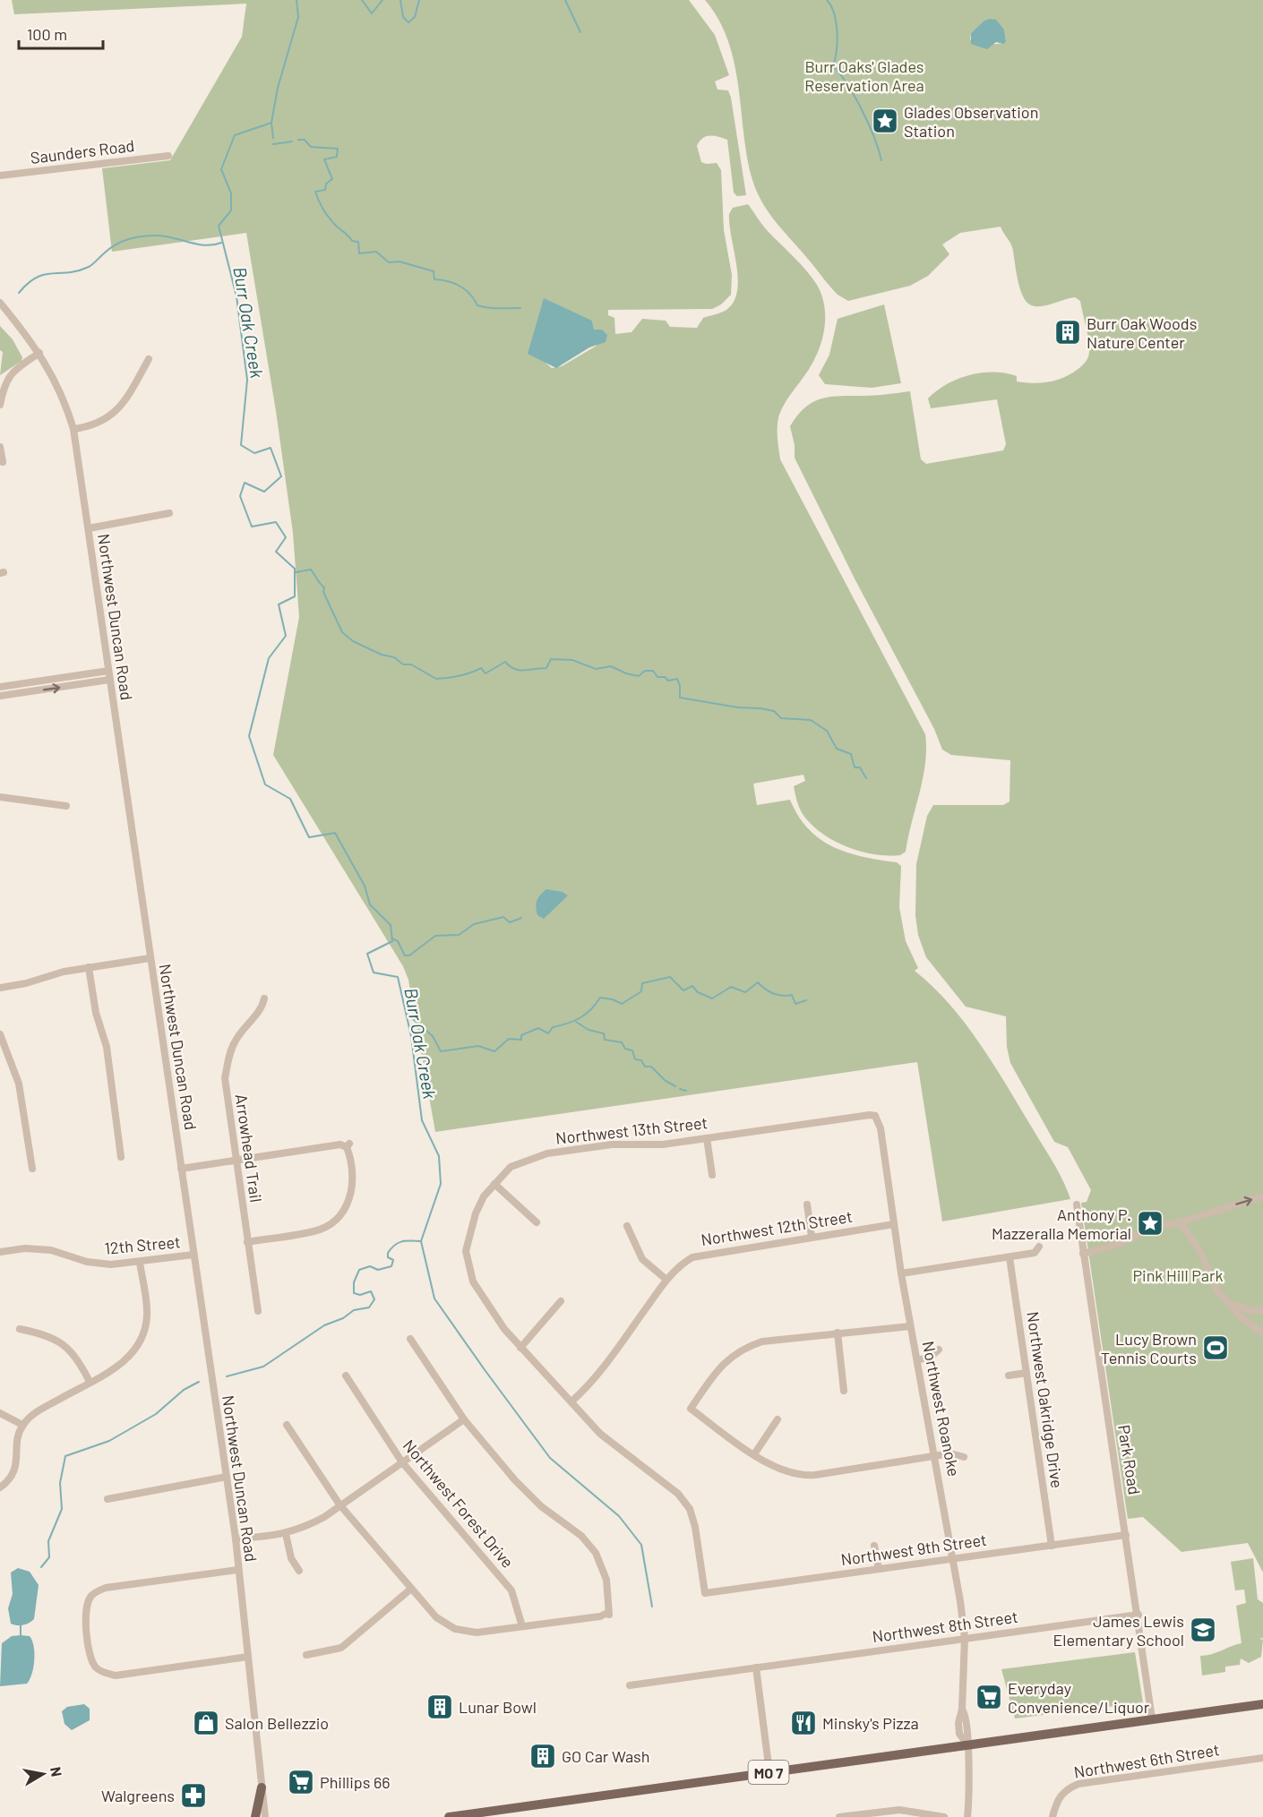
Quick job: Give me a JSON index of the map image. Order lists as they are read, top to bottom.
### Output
{
  "streets": {
    "main road": ["MO 7"],
    "street": [
      "Saunders Road",
      "Northwest Duncan Road",
      "Northwest 13th Street",
      "Arrowhead Trail",
      "Northwest 12th Street",
      "12th Street",
      "Northwest Oakridge Drive",
      "Northwest Roanoke",
      "Park Road",
      "Northwest Forest Drive",
      "Northwest 9th Street",
      "Northwest 8th Street",
      "Northwest 6th Street"
    ]
  },
  "crossings": [
    ["Northwest Duncan Road", "12th Street"],
    ["Northwest 13th Street", "Northwest 12th Street"],
    ["Northwest 13th Street", "Northwest Roanoke"],
    ["Northwest 13th Street", "Northwest 9th Street"],
    ["Northwest 12th Street", "Northwest Roanoke"],
    ["Northwest Oakridge Drive", "Northwest 9th Street"],
    ["Northwest Roanoke", "Northwest 9th Street"],
    ["Northwest Roanoke", "Northwest 8th Street"],
    ["Northwest Roanoke", "MO 7"],
    ["Park Road", "Northwest 9th Street"],
    ["Park Road", "Northwest 8th Street"],
    ["Park Road", "MO 7"]
  ],
  "water": ["Burr Oak Creek"],
  "parks": ["Burr Oaks' Glades Reservation Area", "Pink Hill Park"],
  "places": {
    "place": ["Glades Observation Station", "Anthony P. Mazzeralla Memorial"],
    "building": ["Burr Oak Woods Nature Center", "Lunar Bowl", "GO Car Wash"],
    "sports": ["Lucy Brown Tennis Courts"],
    "school or university": ["James Lewis Elementary School"],
    "supermarket": ["Everyday Convenience/Liquor", "Phillips 66"],
    "shop": ["Salon Bellezzio"],
    "restaurant": ["Minsky's Pizza"],
    "pharmacy": ["Walgreens"]
  },
  "scale_bar": "100 m",
  "north": "right"
}
